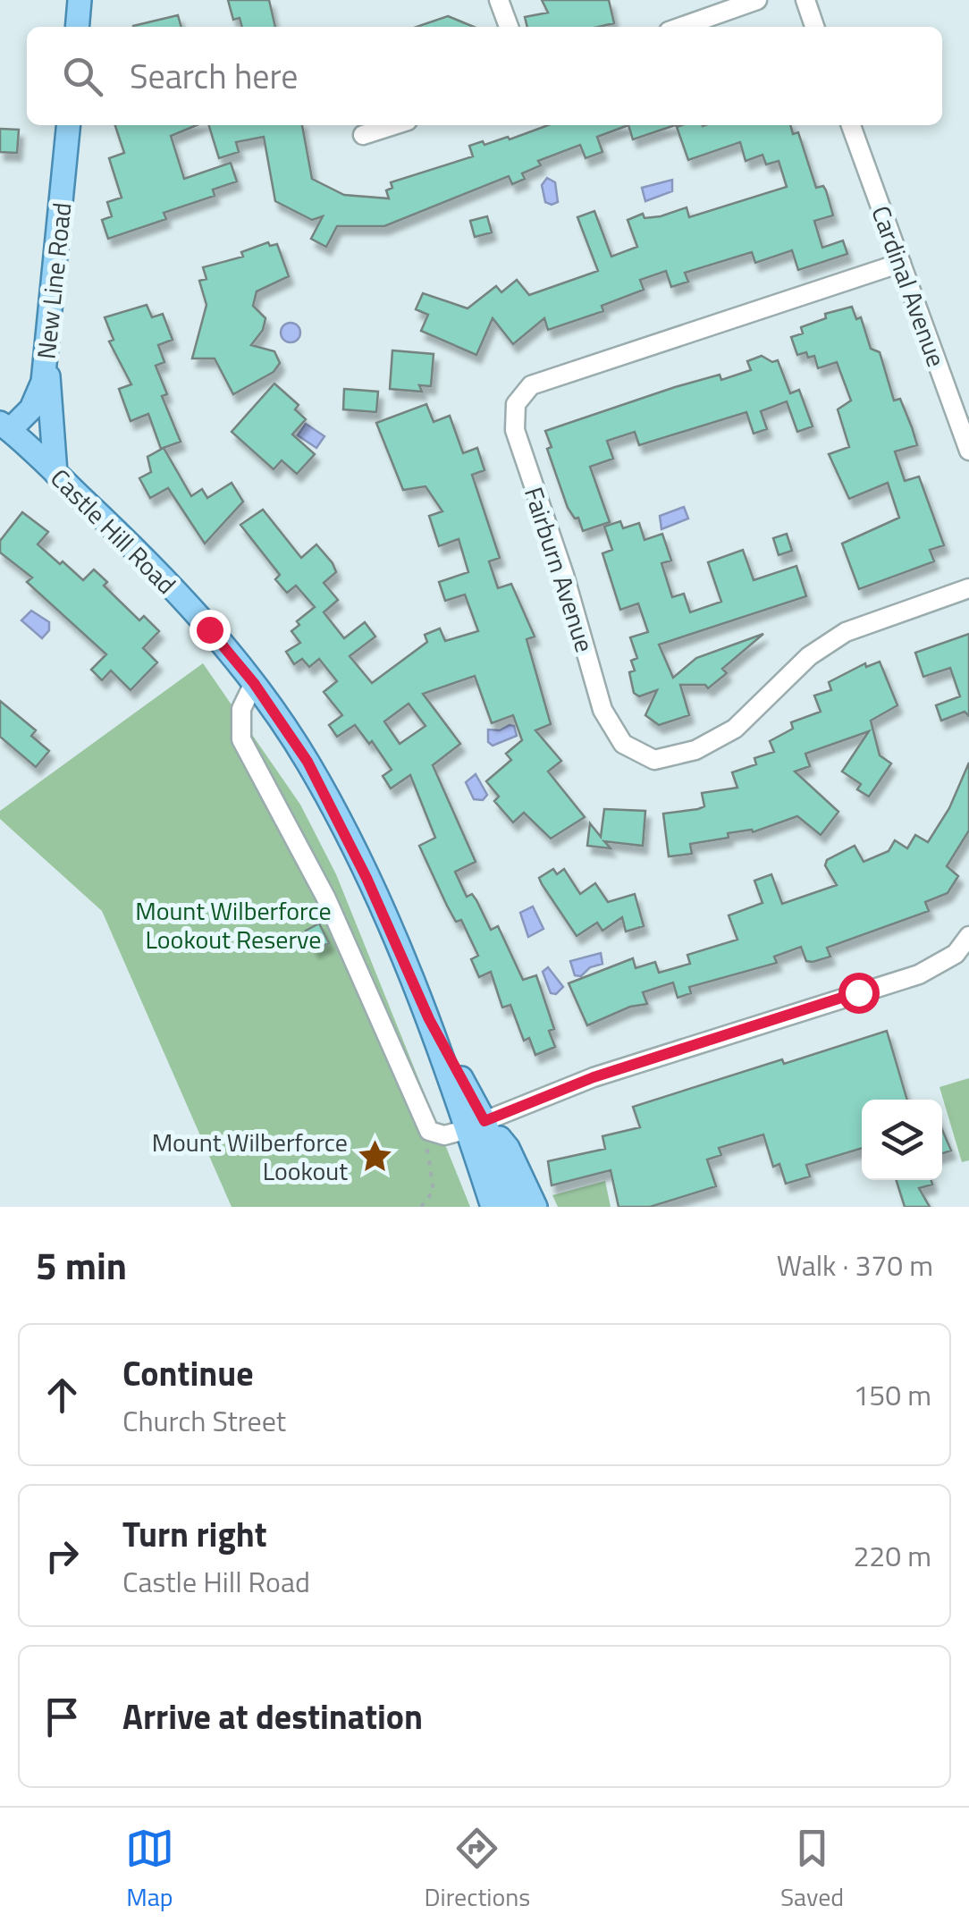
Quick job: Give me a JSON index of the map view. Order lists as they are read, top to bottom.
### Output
{
  "streets": {
    "main road": ["New Line Road", "Castle Hill Road"],
    "street": ["Cardinal Avenue", "Fairburn Avenue"]
  },
  "crossings": [
    ["New Line Road", "Castle Hill Road"],
    ["Cardinal Avenue", "Fairburn Avenue"]
  ],
  "parks": ["Mount Wilberforce Lookout Reserve"],
  "places": {
    "place": ["Mount Wilberforce Lookout"]
  },
  "page": {
    "search": "Search here",
    "heading": ["5 min", "Walk · 370 m"],
    "list": [
      ["Continue", "Church Street", "150 m"],
      ["Turn right", "Castle Hill Road", "220 m"],
      "Arrive at destination"
    ],
    "nav": ["Map", "Directions", "Saved"]
  }
}
